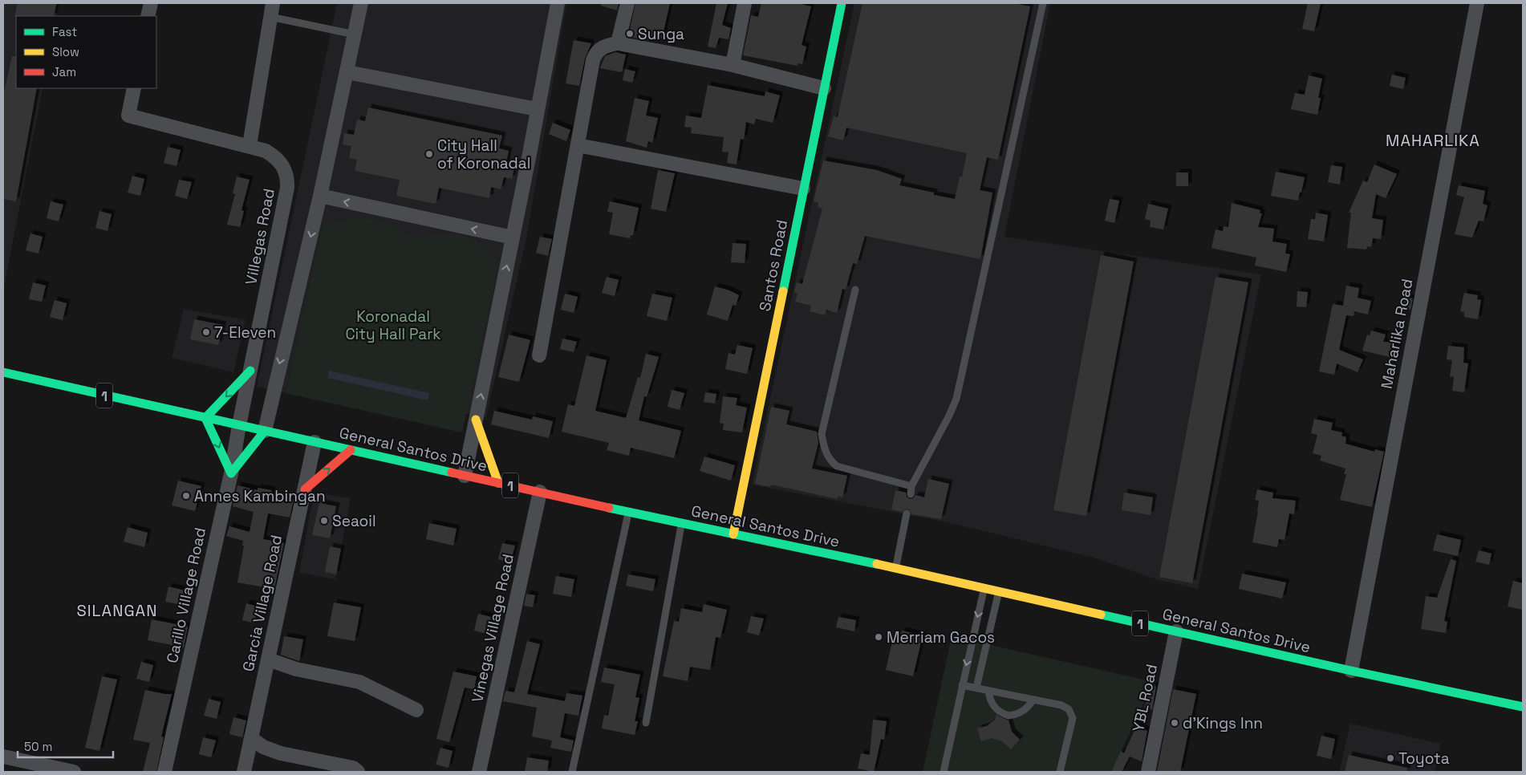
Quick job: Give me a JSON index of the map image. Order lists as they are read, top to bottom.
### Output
{
  "streets": {
    "main road": ["Santos Road", "1", "General Santos Drive"],
    "street": [
      "Villegas Road",
      "Maharlika Road",
      "Carillo Village Road",
      "Garcia Village Road",
      "Vinegas Village Road",
      "YBL Road"
    ]
  },
  "crossings": [
    ["Villegas Road", "General Santos Drive"],
    ["Villegas Road", "Carillo Village Road"],
    ["Santos Road", "General Santos Drive"],
    ["Maharlika Road", "General Santos Drive"],
    ["General Santos Drive", "Carillo Village Road"],
    ["General Santos Drive", "Garcia Village Road"],
    ["General Santos Drive", "Vinegas Village Road"],
    ["General Santos Drive", "YBL Road"]
  ],
  "districts": ["MAHARLIKA", "SILANGAN"],
  "parks": ["Koronadal City Hall Park"],
  "places": [
    "Sunga",
    "City Hall of Koronadal",
    "7-Eleven",
    "Annes Kambingan",
    "Seaoil",
    "Merriam Gacos",
    "d'Kings Inn",
    "Toyota"
  ],
  "legend": ["Fast", "Slow", "Jam"],
  "scale_bar": "50 m"
}
